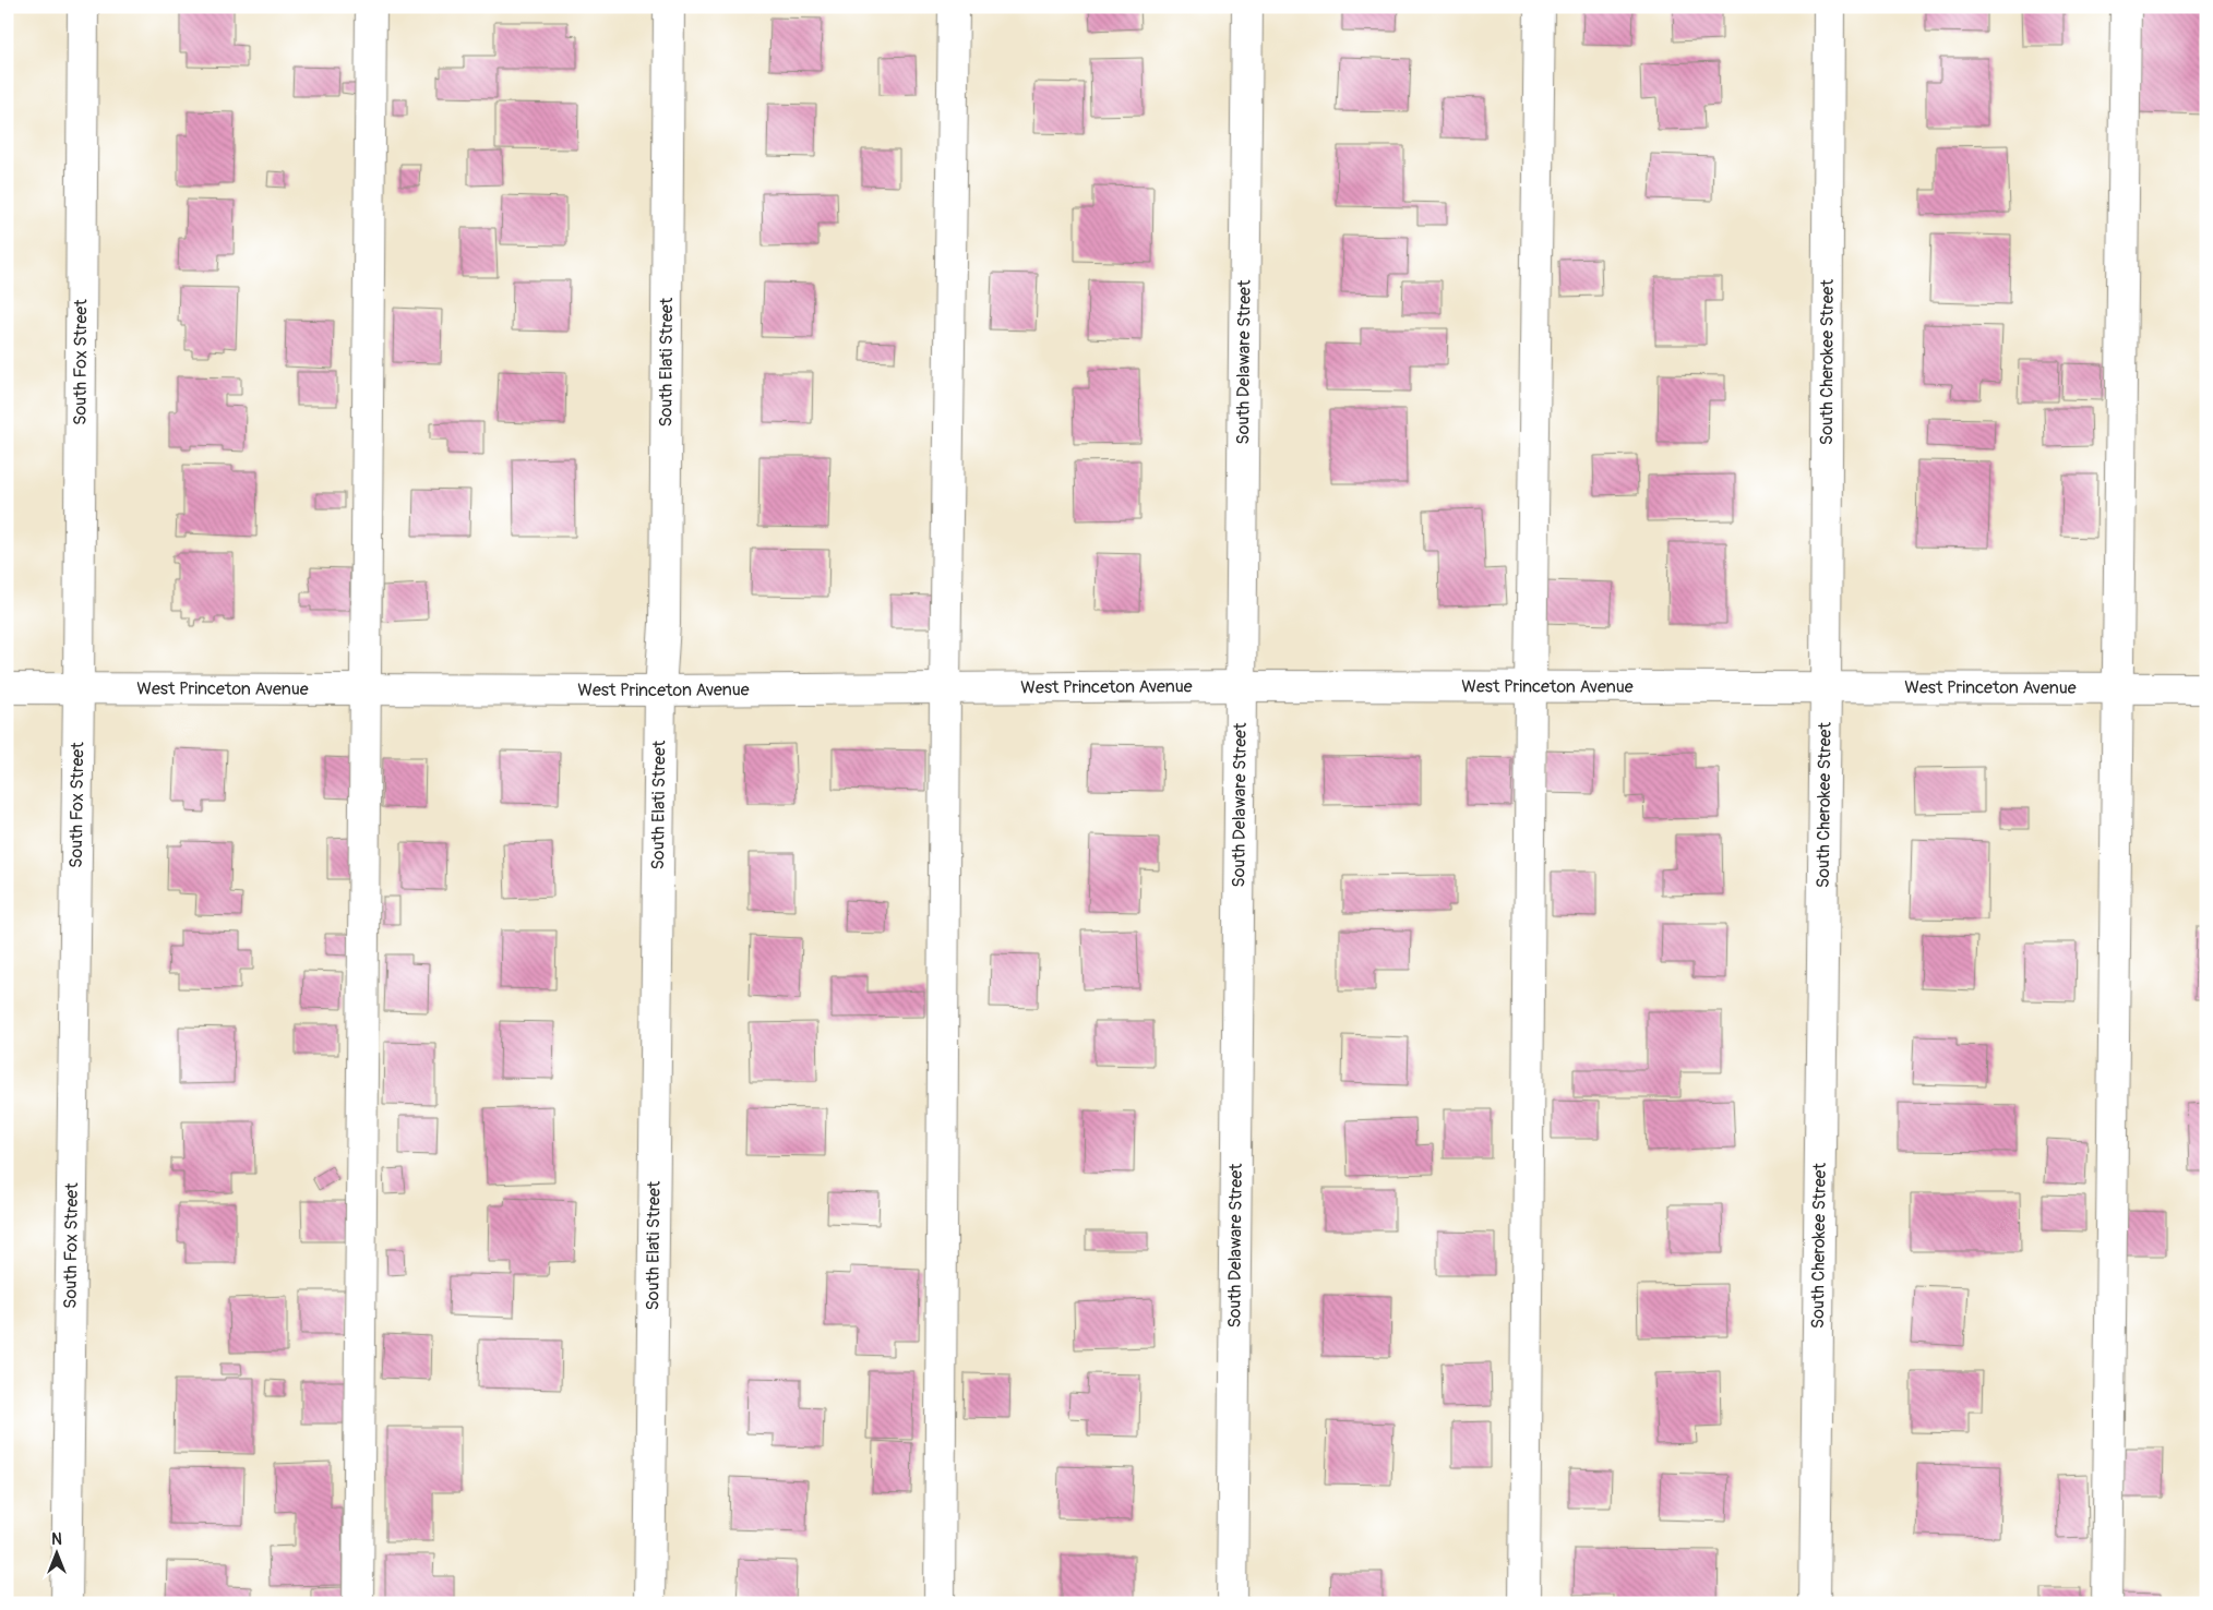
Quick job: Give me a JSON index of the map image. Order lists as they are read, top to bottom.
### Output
{
  "streets": {
    "street": [
      "South Fox Street",
      "South Elati Street",
      "South Delaware Street",
      "South Cherokee Street",
      "West Princeton Avenue"
    ]
  },
  "crossings": [
    ["South Fox Street", "West Princeton Avenue"],
    ["South Elati Street", "West Princeton Avenue"],
    ["South Delaware Street", "West Princeton Avenue"],
    ["South Cherokee Street", "West Princeton Avenue"]
  ],
  "north": "top"
}
